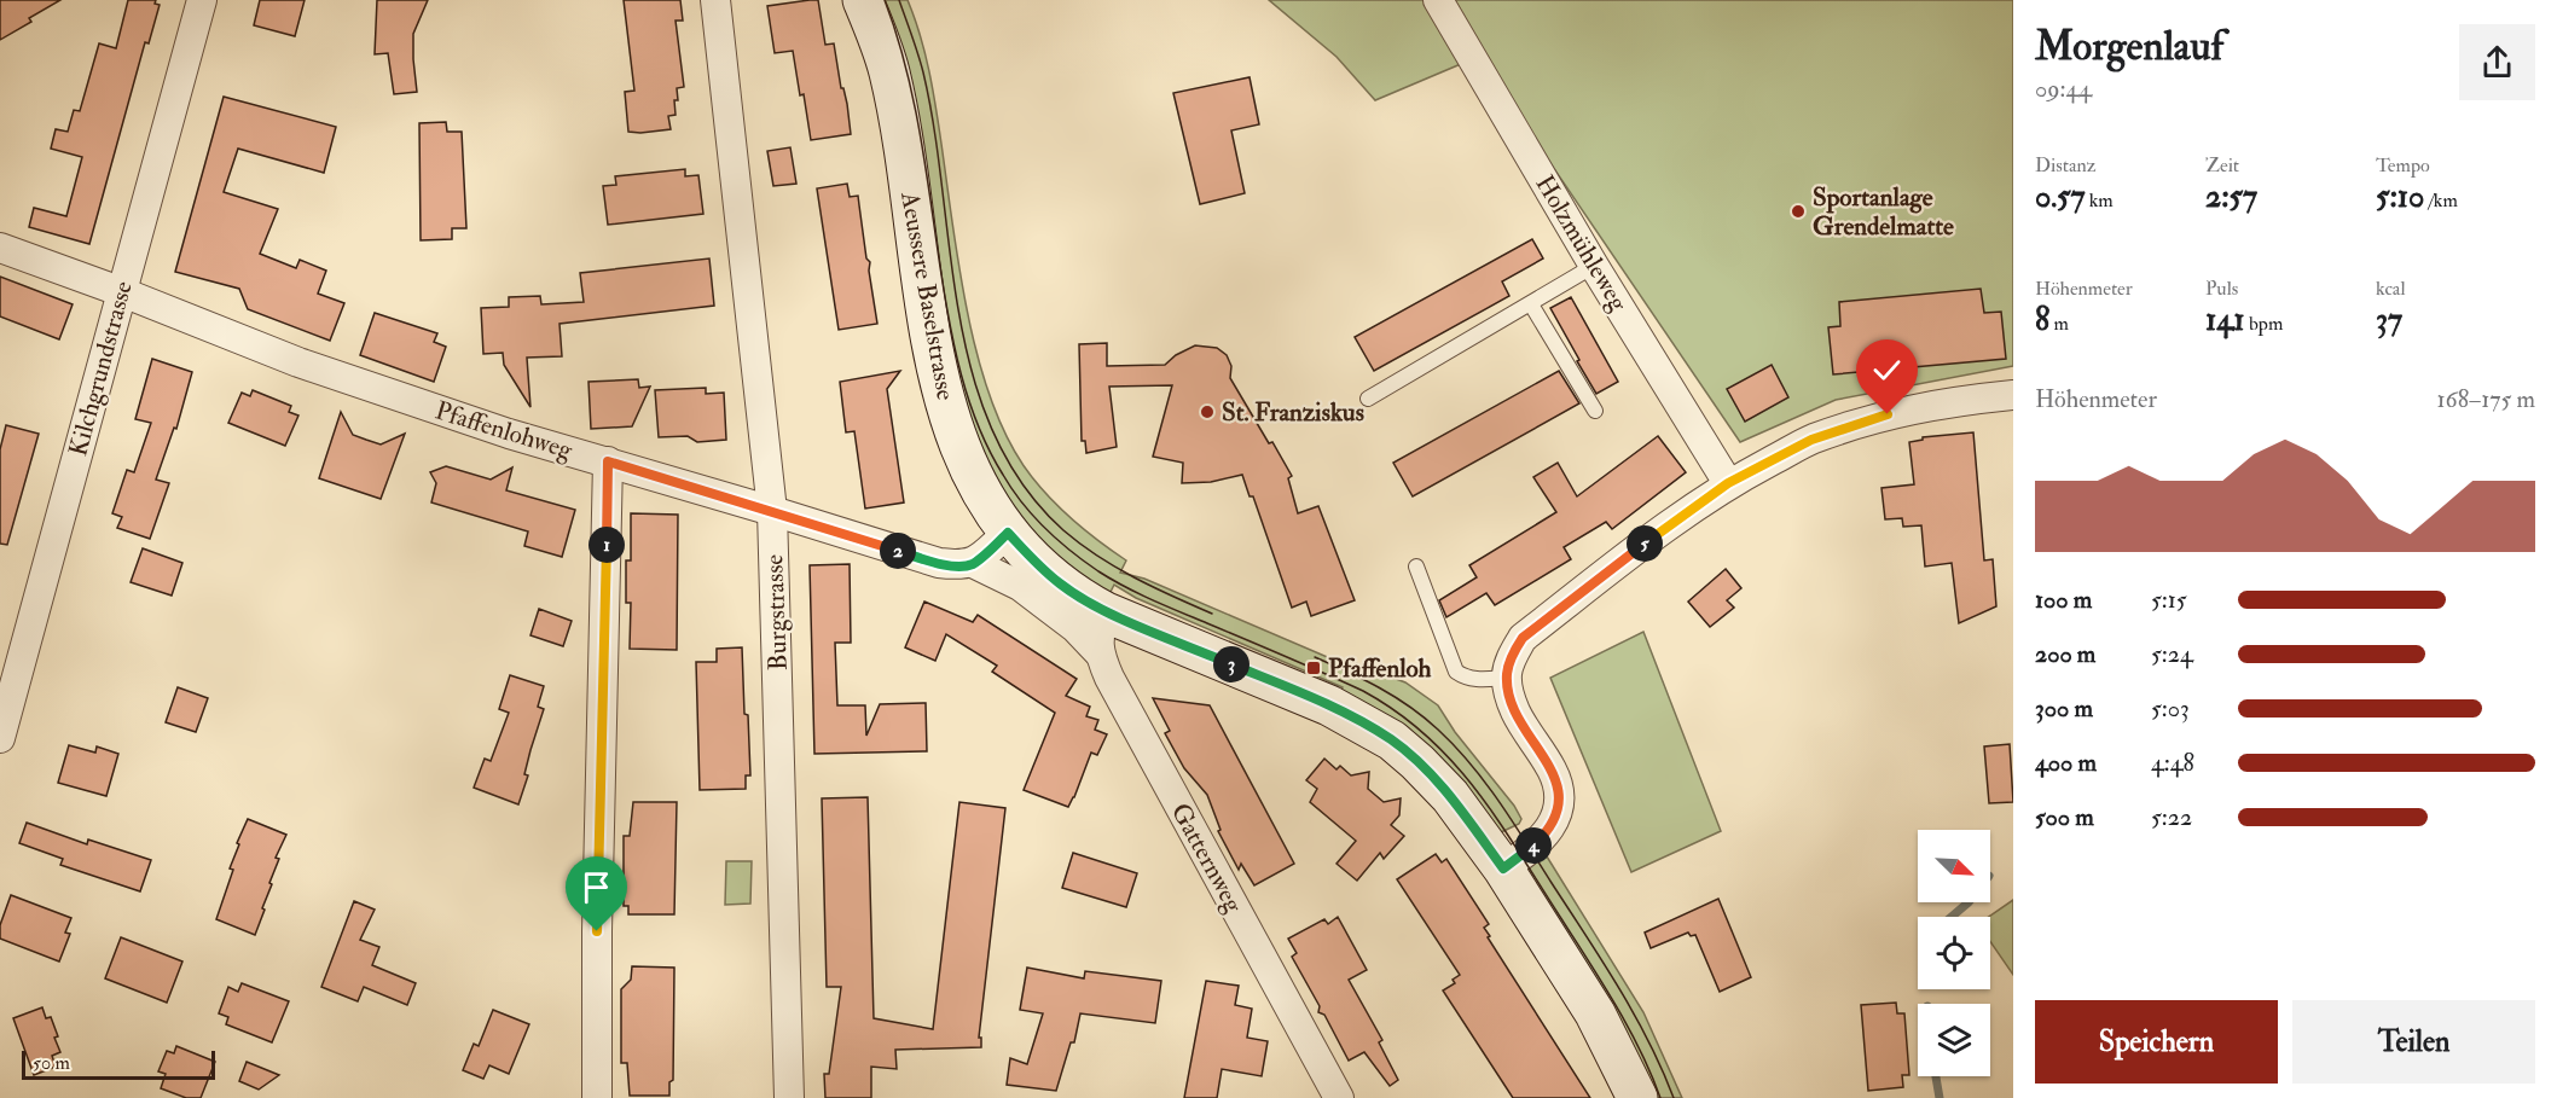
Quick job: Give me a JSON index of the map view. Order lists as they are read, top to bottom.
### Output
{
  "streets": {
    "main road": ["Aeussere Baselstrasse"],
    "street": [
      "Holzmühleweg",
      "Kilchgrundstrasse",
      "Pfaffenlohweg",
      "Burgstrasse",
      "Gatternweg"
    ]
  },
  "crossings": [
    ["Kilchgrundstrasse", "Pfaffenlohweg"],
    ["Pfaffenlohweg", "Burgstrasse"]
  ],
  "places": {
    "other": ["Sportanlage Grendelmatte", "St. Franziskus"],
    "transit": ["Pfaffenloh"]
  },
  "scale_bar": "50 m",
  "north": "bottom right",
  "page": {
    "heading": ["Morgenlauf", "09:44"],
    "stats": [
      ["Distanz", "0.57 km"],
      ["Zeit", "2:57"],
      ["Tempo", "5:10 /km"],
      ["Höhenmeter", "8 m"],
      ["Puls", "141 bpm"],
      ["kcal", "37"]
    ],
    "chart": ["Höhenmeter", "168–175 m"],
    "pins": [
      "5",
      "1",
      "2",
      "3",
      "4"
    ],
    "list": [
      {
        "name": "100 m",
        "note": "5:15"
      },
      {
        "name": "200 m",
        "note": "5:24"
      },
      {
        "name": "300 m",
        "note": "5:03"
      },
      {
        "name": "400 m",
        "note": "4:48"
      },
      {
        "name": "500 m",
        "note": "5:22"
      }
    ],
    "buttons": ["Speichern", "Teilen"],
    "scale": "50 m"
  }
}
